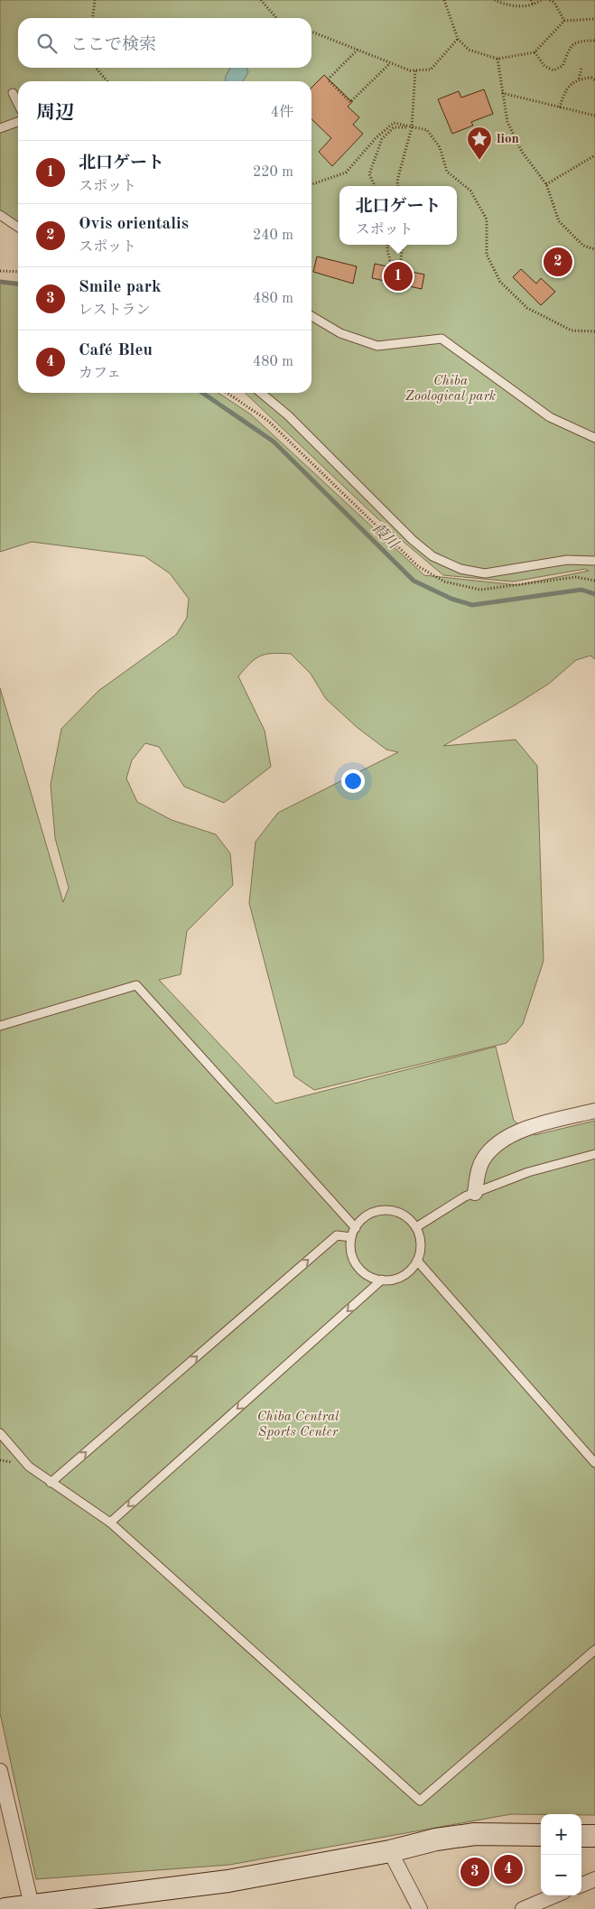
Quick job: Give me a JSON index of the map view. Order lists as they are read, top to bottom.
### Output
{
  "water": ["葭川"],
  "parks": ["Chiba Zoological park", "Chiba Central Sports Center"],
  "places": {
    "place": ["lion"]
  },
  "page": {
    "search": "ここで検索",
    "heading": ["周辺", "4件"],
    "list": [
      {
        "mark": "1",
        "name": "北口ゲート",
        "note": "スポット",
        "value": "220 m"
      },
      {
        "mark": "2",
        "name": "Ovis orientalis",
        "note": "スポット",
        "value": "240 m"
      },
      {
        "mark": "3",
        "name": "Smile park",
        "note": "レストラン",
        "value": "480 m"
      },
      {
        "mark": "4",
        "name": "Café Bleu",
        "note": "カフェ",
        "value": "480 m"
      }
    ],
    "popup": ["北口ゲート", "スポット"],
    "pins": [
      "2",
      "1",
      "4",
      "3"
    ],
    "map_buttons": ["+", "−"]
  }
}
